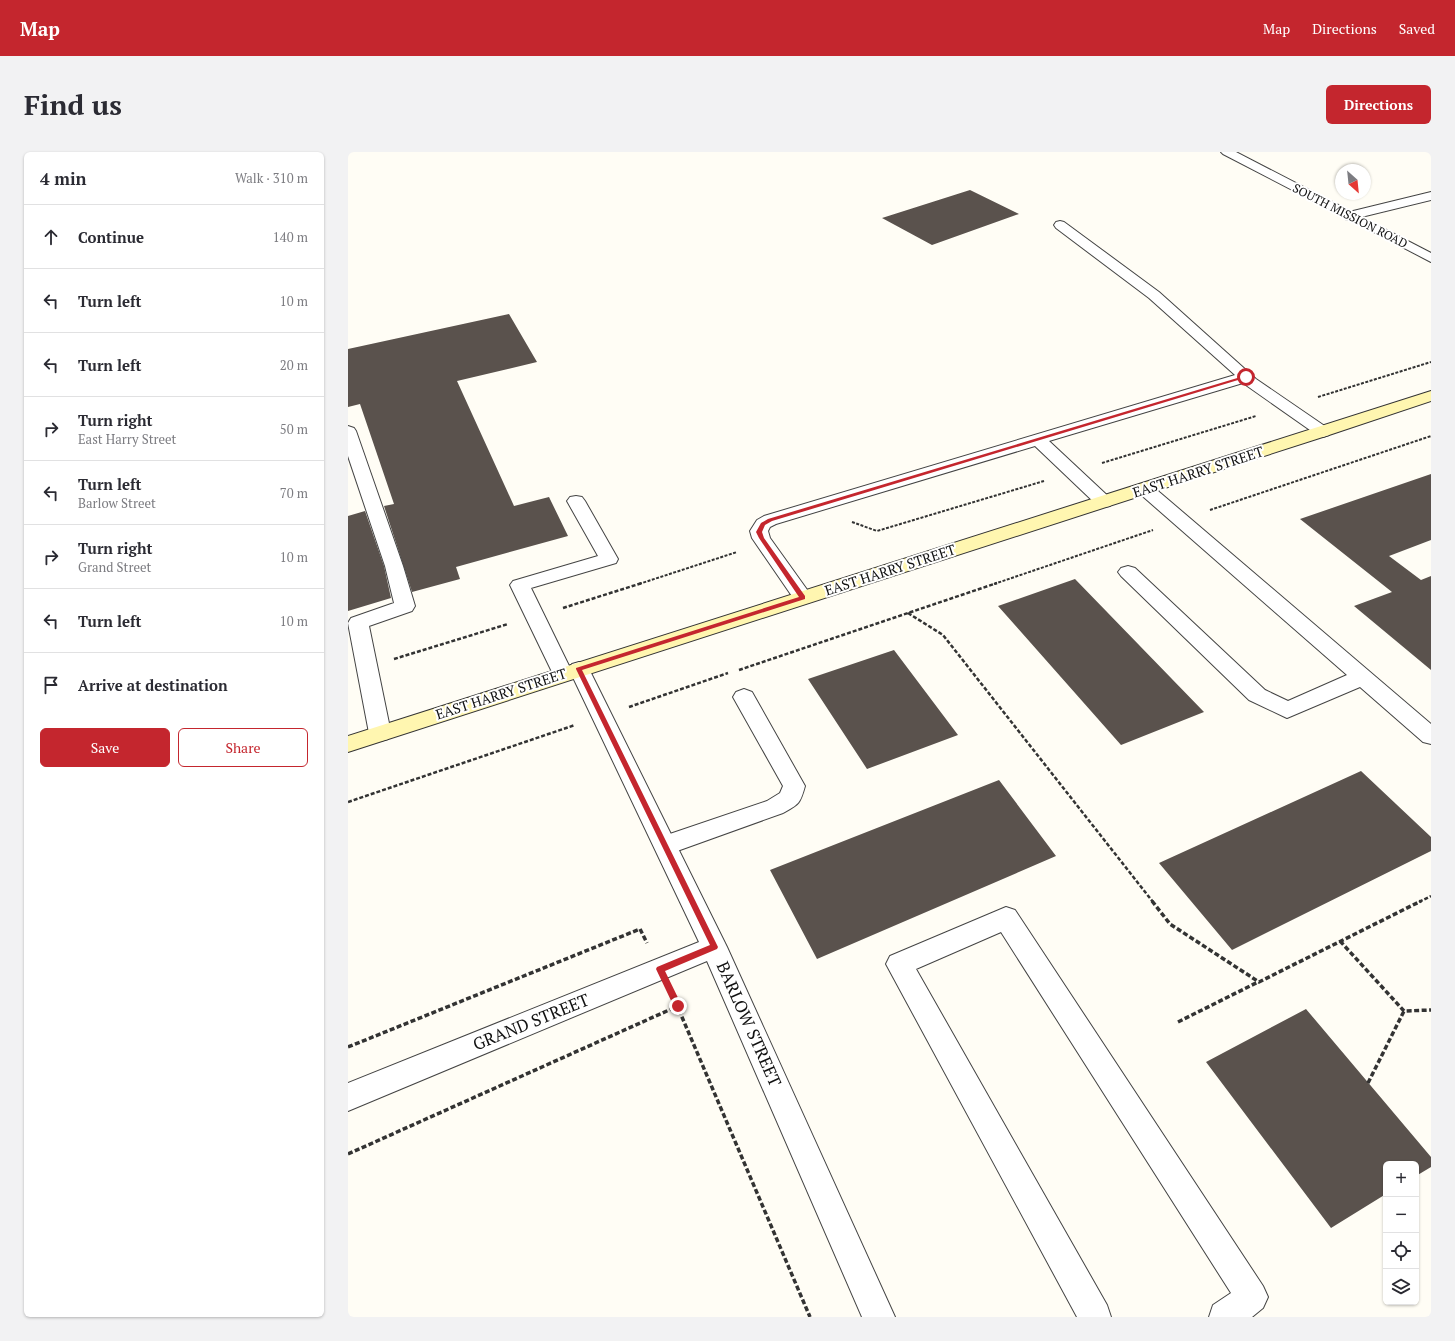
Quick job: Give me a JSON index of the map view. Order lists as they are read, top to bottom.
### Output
{
  "streets": {
    "main road": ["EAST HARRY STREET"],
    "street": ["SOUTH MISSION ROAD", "GRAND STREET", "BARLOW STREET"]
  },
  "crossings": [
    ["EAST HARRY STREET", "BARLOW STREET"],
    ["GRAND STREET", "BARLOW STREET"]
  ],
  "north": "bottom right",
  "page": {
    "header": "Map",
    "nav": ["Map", "Directions", "Saved"],
    "buttons": [
      "Directions",
      ["Save", "Share"]
    ],
    "title": "Find us",
    "heading": ["4 min", "Walk · 310 m"],
    "list": [
      ["Continue", "140 m"],
      ["Turn left", "10 m"],
      ["Turn left", "20 m"],
      ["Turn right", "East Harry Street", "50 m"],
      ["Turn left", "Barlow Street", "70 m"],
      ["Turn right", "Grand Street", "10 m"],
      ["Turn left", "10 m"],
      "Arrive at destination"
    ],
    "map_buttons": ["+", "−"]
  }
}
